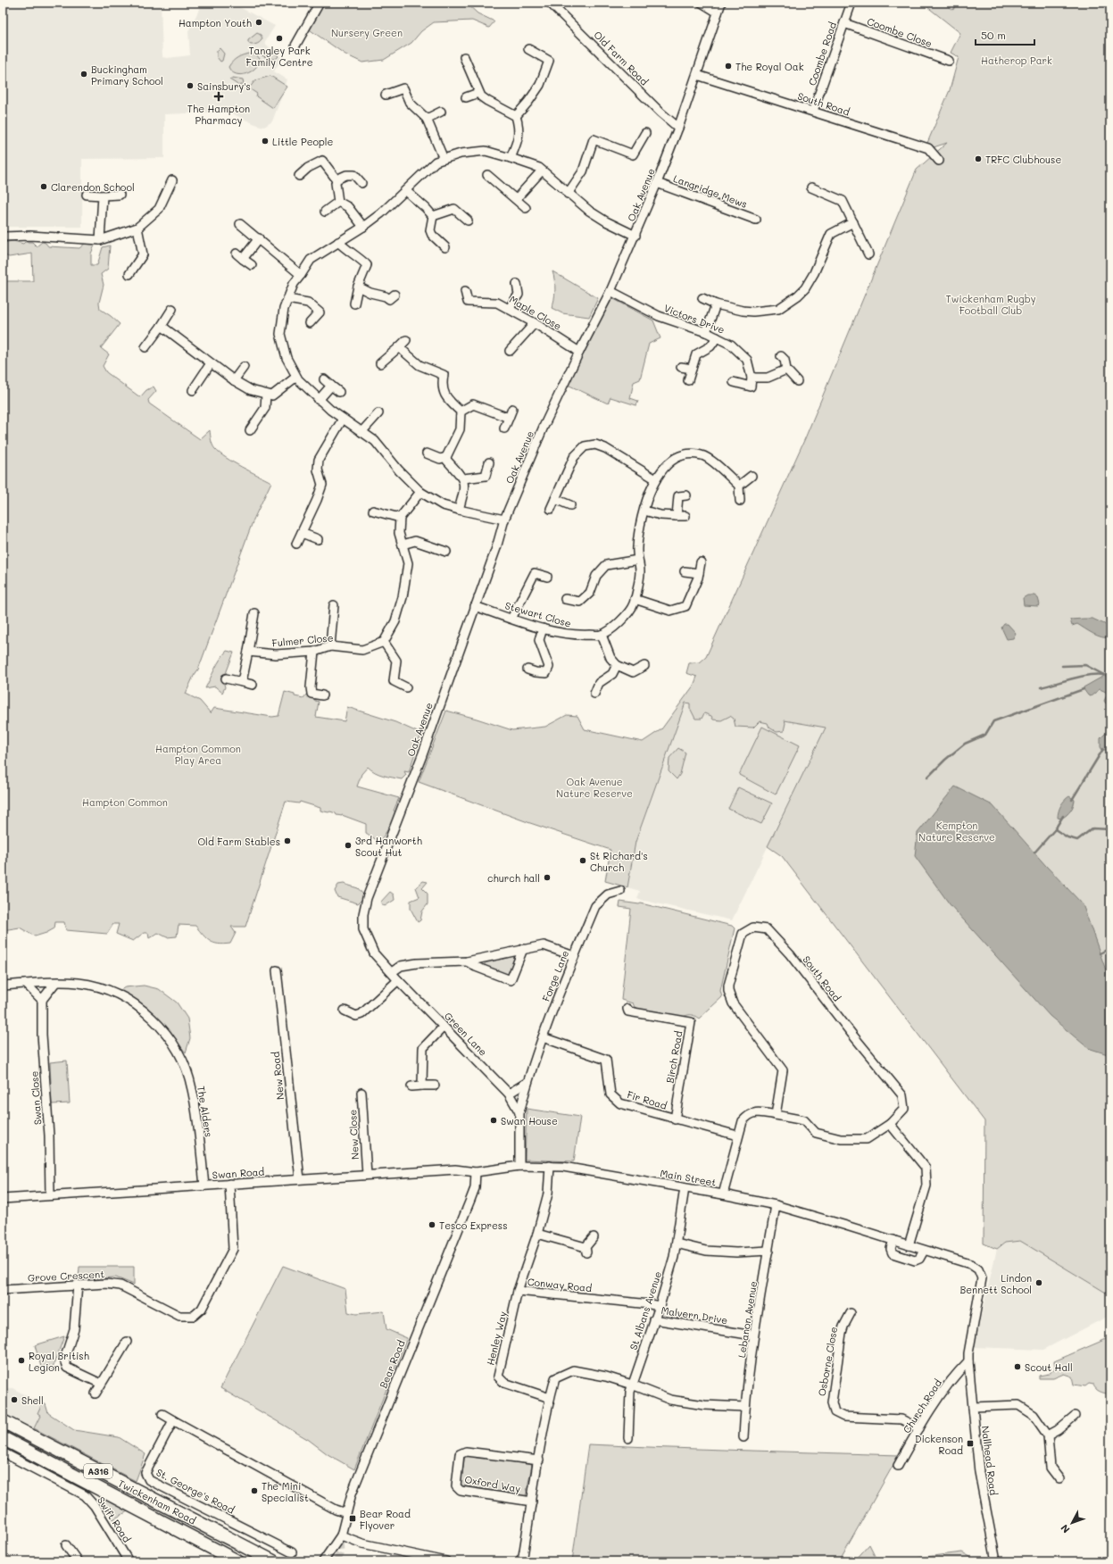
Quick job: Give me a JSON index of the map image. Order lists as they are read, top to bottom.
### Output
{
  "streets": {
    "highway": ["A316", "Twickenham Road"],
    "street": [
      "Coombe Close",
      "Coombe Road",
      "Old Farm Road",
      "South Road",
      "Langridge Mews",
      "Oak Avenue",
      "Maple Close",
      "Victors Drive",
      "Stewart Close",
      "Fulmer Close",
      "Forge Lane",
      "Green Lane",
      "Birch Road",
      "New Road",
      "Swan Close",
      "Fir Road",
      "The Alders",
      "New Close",
      "Swan Road",
      "Main Street",
      "Grove Crescent",
      "Conway Road",
      "St Albans Avenue",
      "Malvern Drive",
      "Lebanon Avenue",
      "Henley Way",
      "Osborne Close",
      "Bear Road",
      "Church Road",
      "Nallhead Road",
      "Oxford Way",
      "St. George's Road",
      "Swift Road"
    ]
  },
  "crossings": [
    ["Coombe Close", "Coombe Road"],
    ["Coombe Road", "South Road"],
    ["Old Farm Road", "Oak Avenue"],
    ["South Road", "Oak Avenue"],
    ["South Road", "Fir Road"],
    ["South Road", "Main Street"],
    ["Langridge Mews", "Oak Avenue"],
    ["Oak Avenue", "Maple Close"],
    ["Oak Avenue", "Victors Drive"],
    ["Oak Avenue", "Stewart Close"],
    ["Oak Avenue", "Green Lane"],
    ["Forge Lane", "Green Lane"],
    ["Forge Lane", "Fir Road"],
    ["Green Lane", "Main Street"],
    ["Birch Road", "Fir Road"],
    ["New Road", "Swan Road"],
    ["Swan Close", "Swan Road"],
    ["The Alders", "Swan Road"],
    ["New Close", "Swan Road"],
    ["Swan Road", "Main Street"],
    ["Swan Road", "Grove Crescent"],
    ["Swan Road", "Bear Road"],
    ["Main Street", "Conway Road"],
    ["Main Street", "St Albans Avenue"],
    ["Main Street", "Lebanon Avenue"],
    ["Main Street", "Bear Road"],
    ["Main Street", "Church Road"],
    ["Main Street", "Nallhead Road"],
    ["Conway Road", "St Albans Avenue"],
    ["Conway Road", "Henley Way"],
    ["St Albans Avenue", "Malvern Drive"],
    ["St Albans Avenue", "Oxford Way"],
    ["Malvern Drive", "Lebanon Avenue"],
    ["Henley Way", "Oxford Way"],
    ["Osborne Close", "Church Road"],
    ["Church Road", "Nallhead Road"]
  ],
  "parks": [
    "Nursery Green",
    "Hatherop Park",
    "Twickenham Rugby Football Club",
    "Hampton Common Play Area",
    "Oak Avenue Nature Reserve",
    "Hampton Common",
    "Kempton Nature Reserve"
  ],
  "places": {
    "other": [
      "Hampton Youth",
      "Tangley Park Family Centre",
      "The Royal Oak",
      "Buckingham Primary School",
      "Sainsbury's",
      "Little People",
      "TRFC Clubhouse",
      "Clarendon School",
      "Old Farm Stables",
      "3rd Hanworth Scout Hut",
      "St Richard's Church",
      "church hall",
      "Swan House",
      "Tesco Express",
      "Lindon Bennett School",
      "Royal British Legion",
      "Scout Hall",
      "Shell",
      "The Mini Specialist"
    ],
    "health": ["The Hampton Pharmacy"],
    "transit": ["Dickenson Road", "Bear Road Flyover"]
  },
  "scale_bar": "50 m",
  "north": "bottom left"
}
